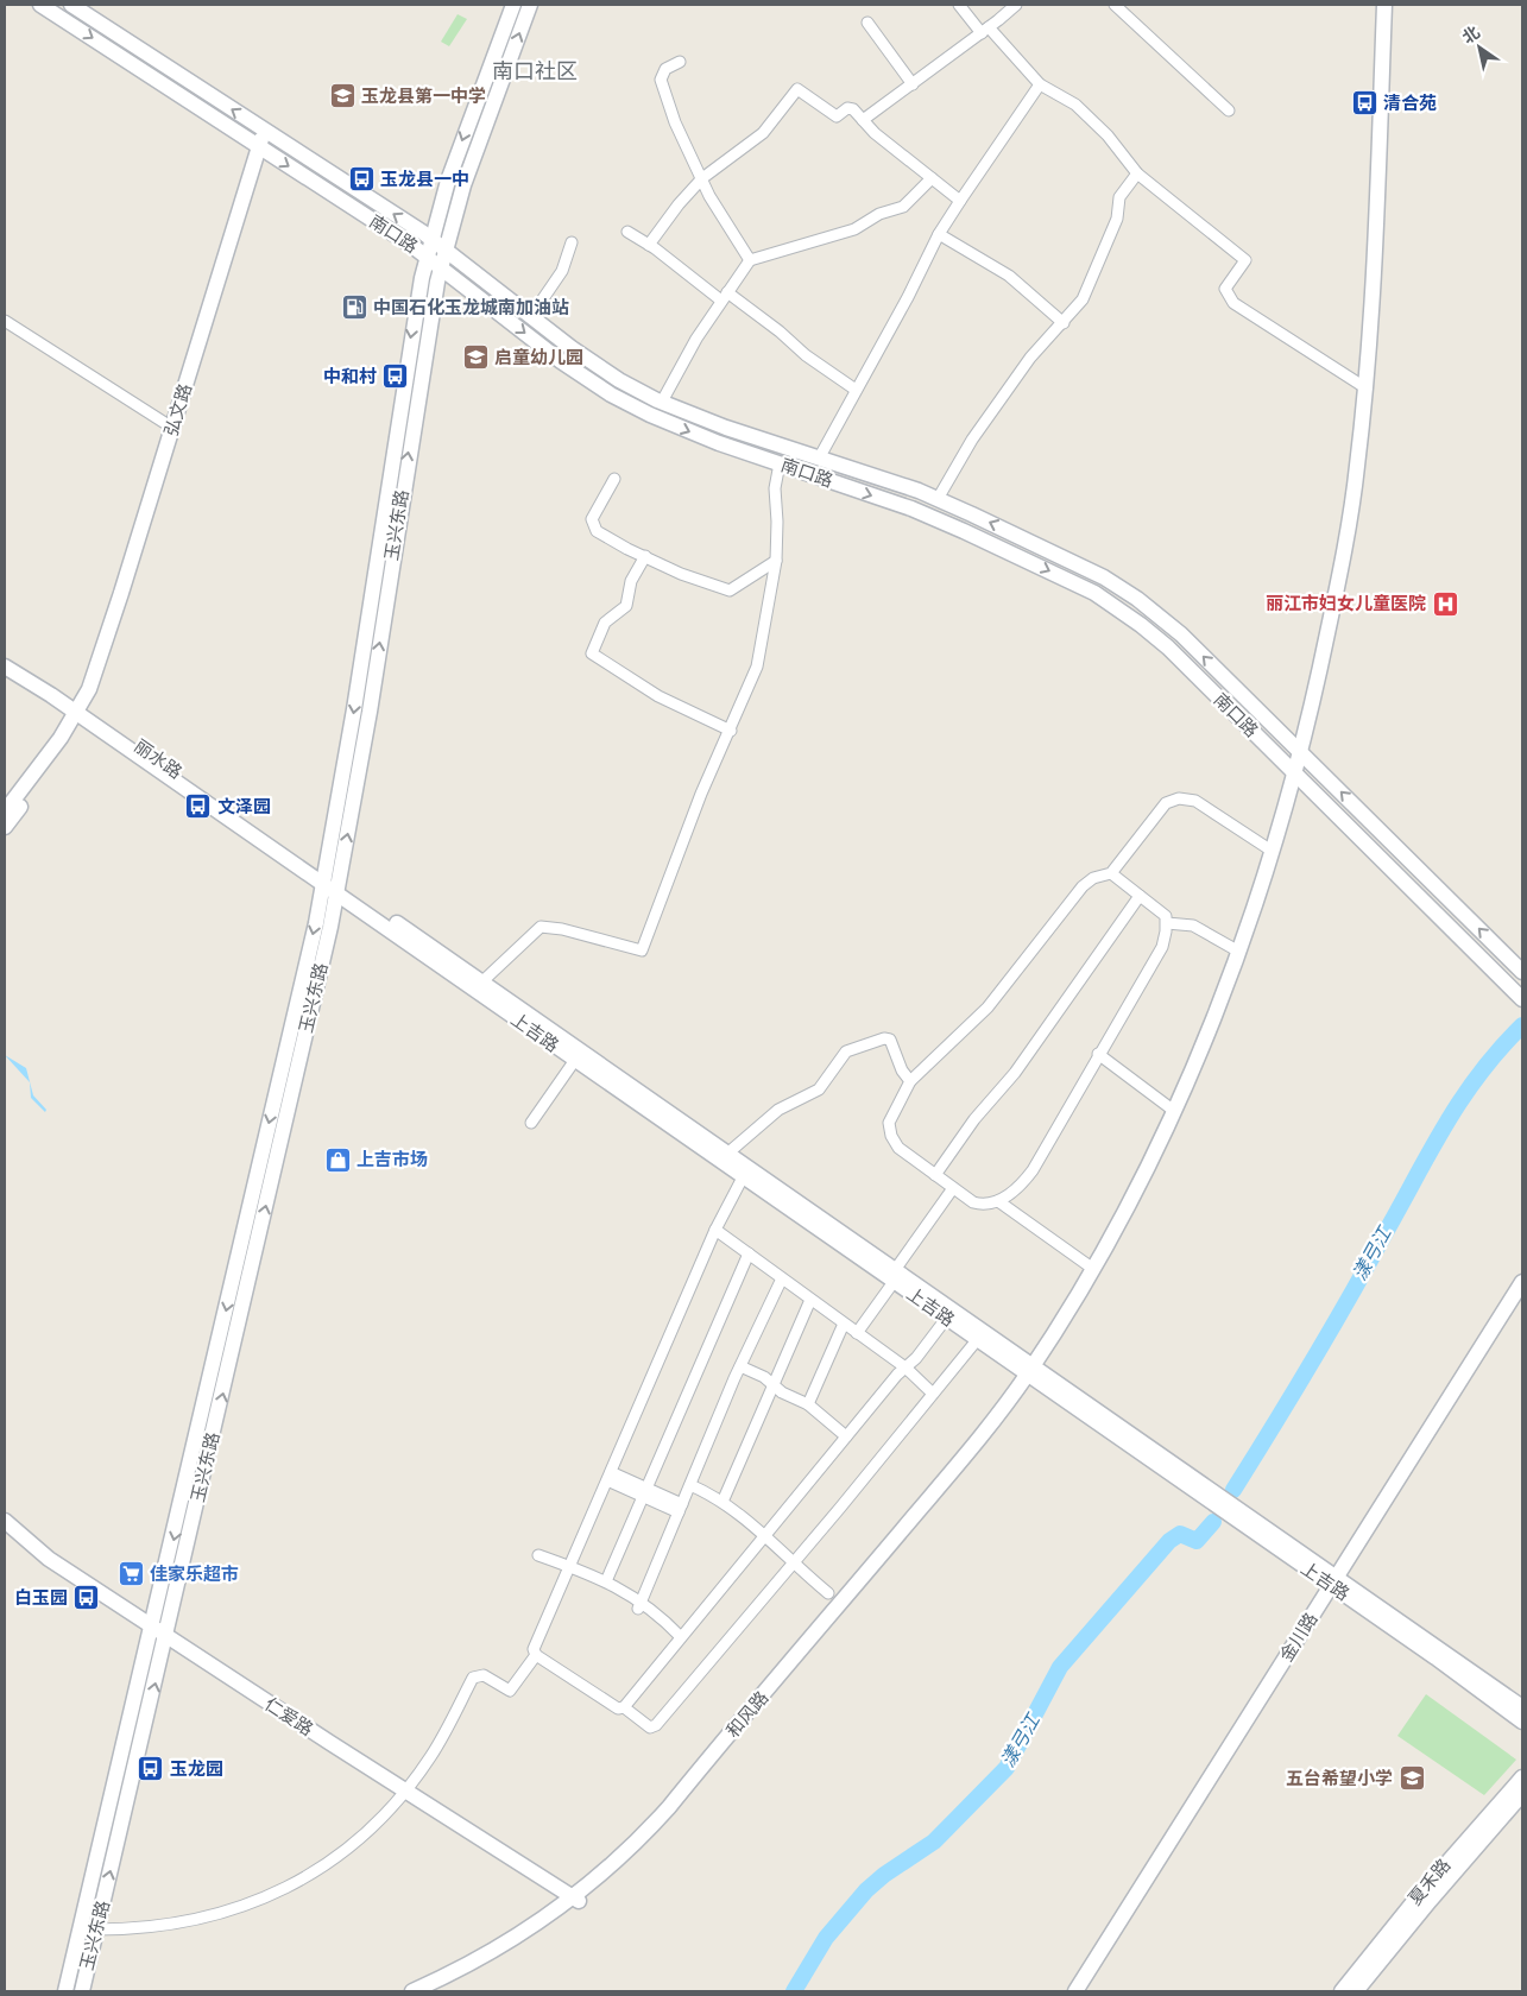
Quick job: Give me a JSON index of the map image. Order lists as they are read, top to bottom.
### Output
{
  "streets": {
    "main road": [
      "南口路",
      "弘文路",
      "玉兴东路",
      "丽水路",
      "上吉路",
      "金川路",
      "和风路",
      "仁爱路",
      "夏禾路"
    ]
  },
  "crossings": [
    ["南口路", "弘文路"],
    ["南口路", "玉兴东路"],
    ["弘文路", "丽水路"],
    ["玉兴东路", "丽水路"],
    ["玉兴东路", "上吉路"],
    ["玉兴东路", "仁爱路"],
    ["丽水路", "上吉路"],
    ["上吉路", "金川路"],
    ["上吉路", "和风路"],
    ["和风路", "仁爱路"]
  ],
  "districts": ["南口社区"],
  "water": ["漾弓江"],
  "places": {
    "school or university": ["玉龙县第一中学", "启童幼儿园", "五台希望小学"],
    "bus stop": [
      "清合苑",
      "玉龙县一中",
      "中和村",
      "文泽园",
      "白玉园",
      "玉龙园"
    ],
    "fuel station": ["中国石化玉龙城南加油站"],
    "hospital": ["丽江市妇女儿童医院"],
    "shop": ["上吉市场"],
    "supermarket": ["佳家乐超市"]
  },
  "north": "top left"
}
